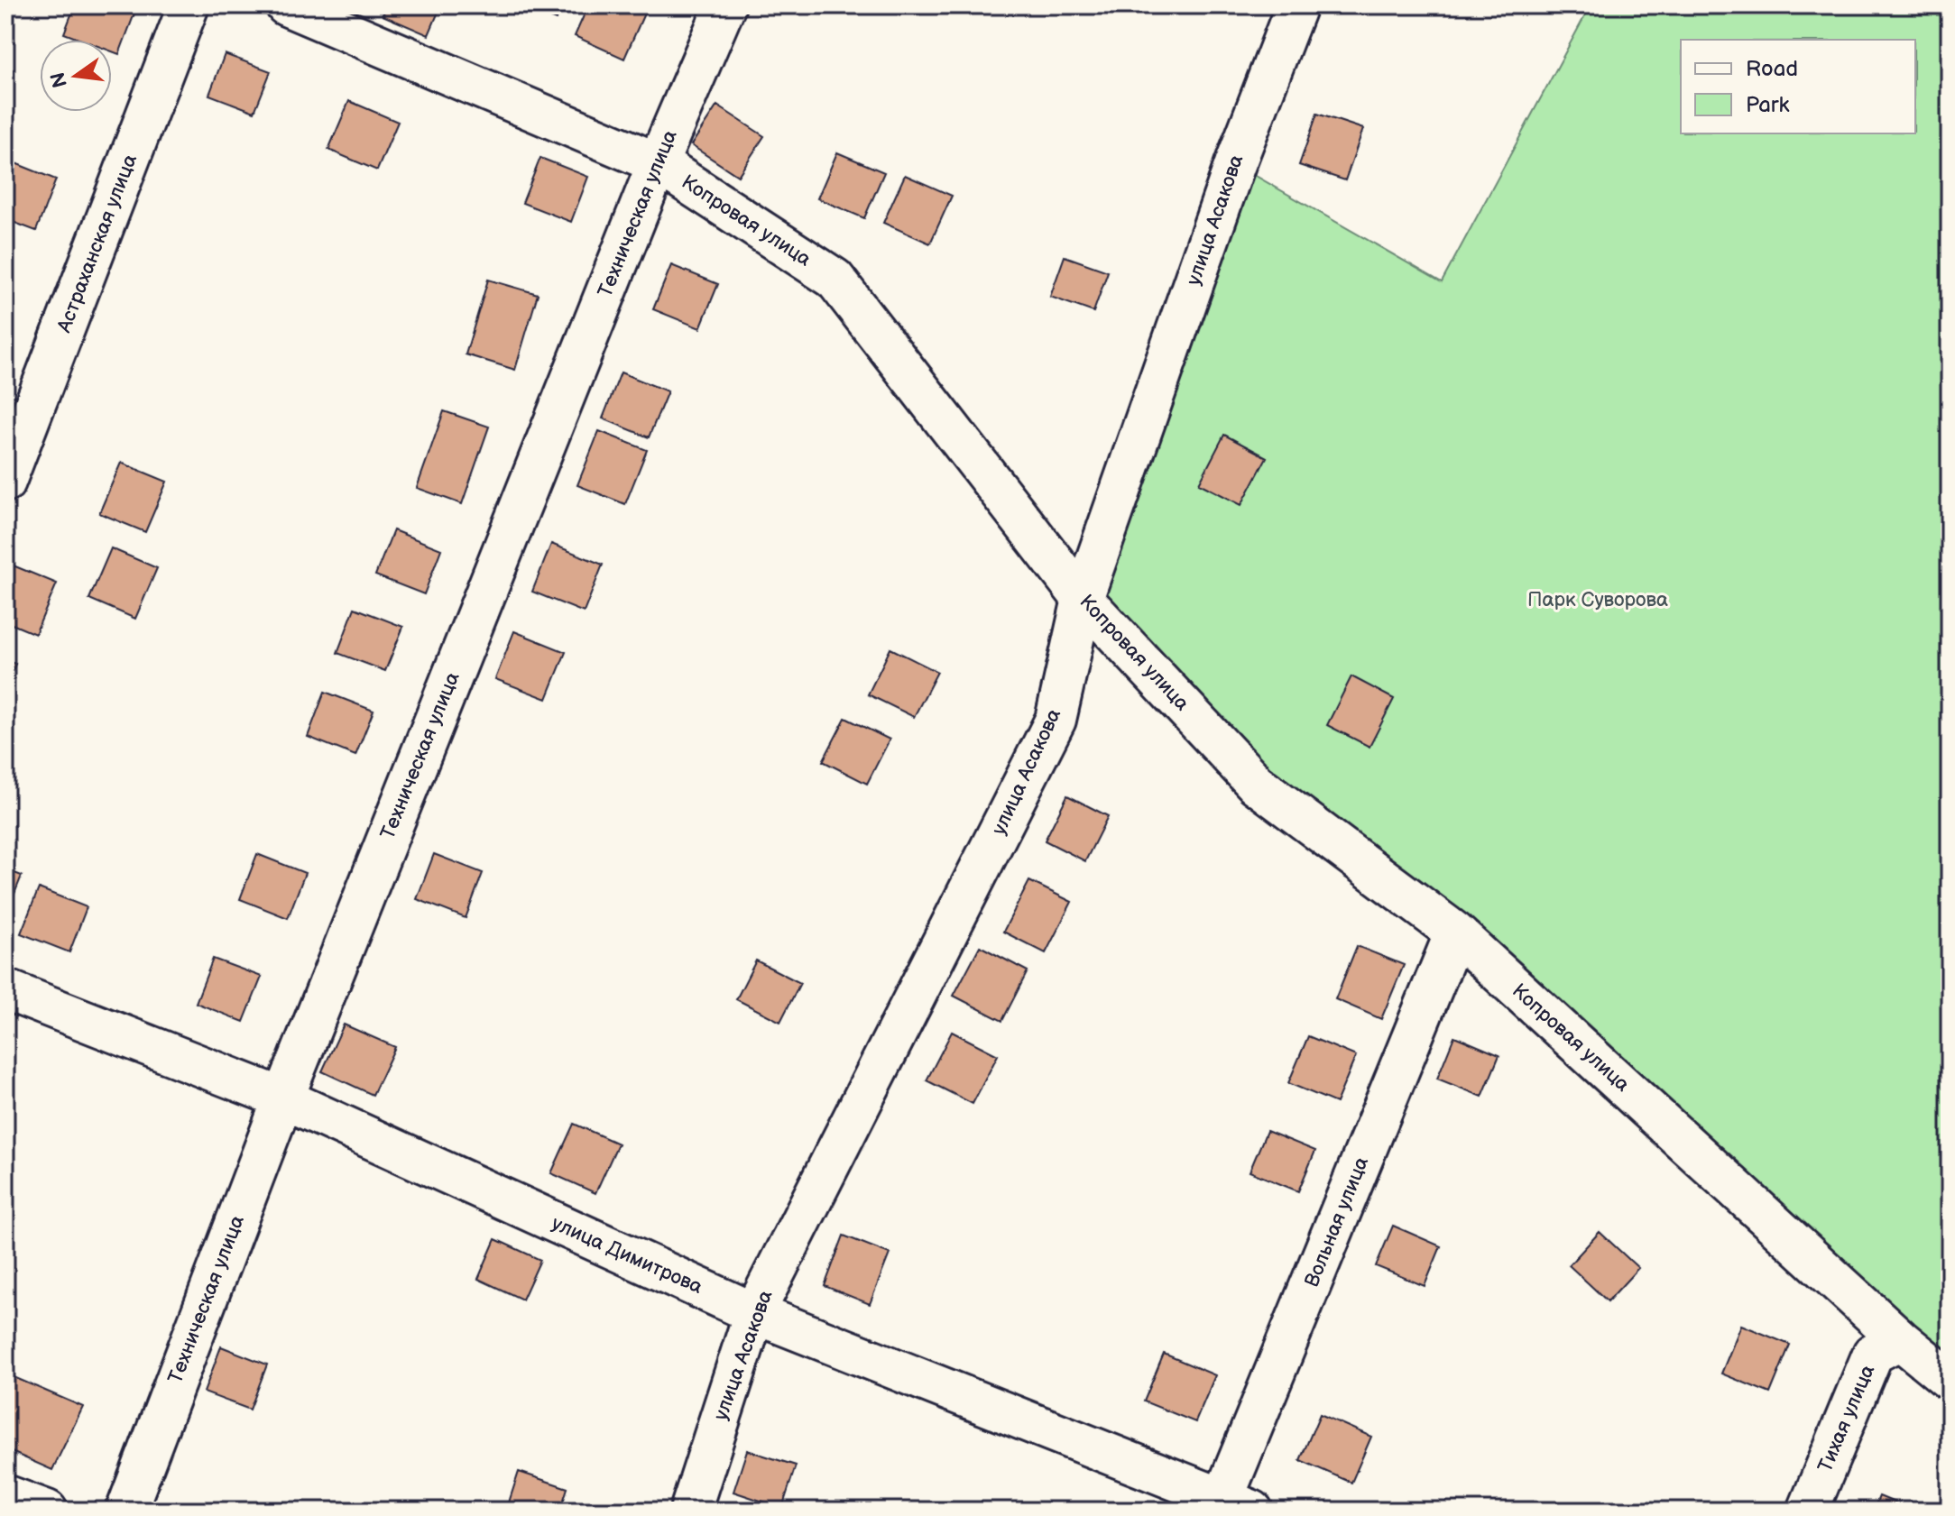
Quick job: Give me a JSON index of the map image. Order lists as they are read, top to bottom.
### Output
{
  "streets": {
    "street": [
      "Техническая улица",
      "улица Асакова",
      "Копровая улица",
      "Астраханская улица",
      "Вольная улица",
      "улица Димитрова",
      "Тихая улица"
    ]
  },
  "crossings": [
    ["Техническая улица", "Копровая улица"],
    ["Техническая улица", "улица Димитрова"],
    ["улица Асакова", "Копровая улица"],
    ["улица Асакова", "улица Димитрова"],
    ["Копровая улица", "Вольная улица"],
    ["Копровая улица", "Тихая улица"],
    ["Вольная улица", "улица Димитрова"]
  ],
  "parks": ["Парк Суворова"],
  "legend": ["Road", "Park"],
  "north": "left"
}
